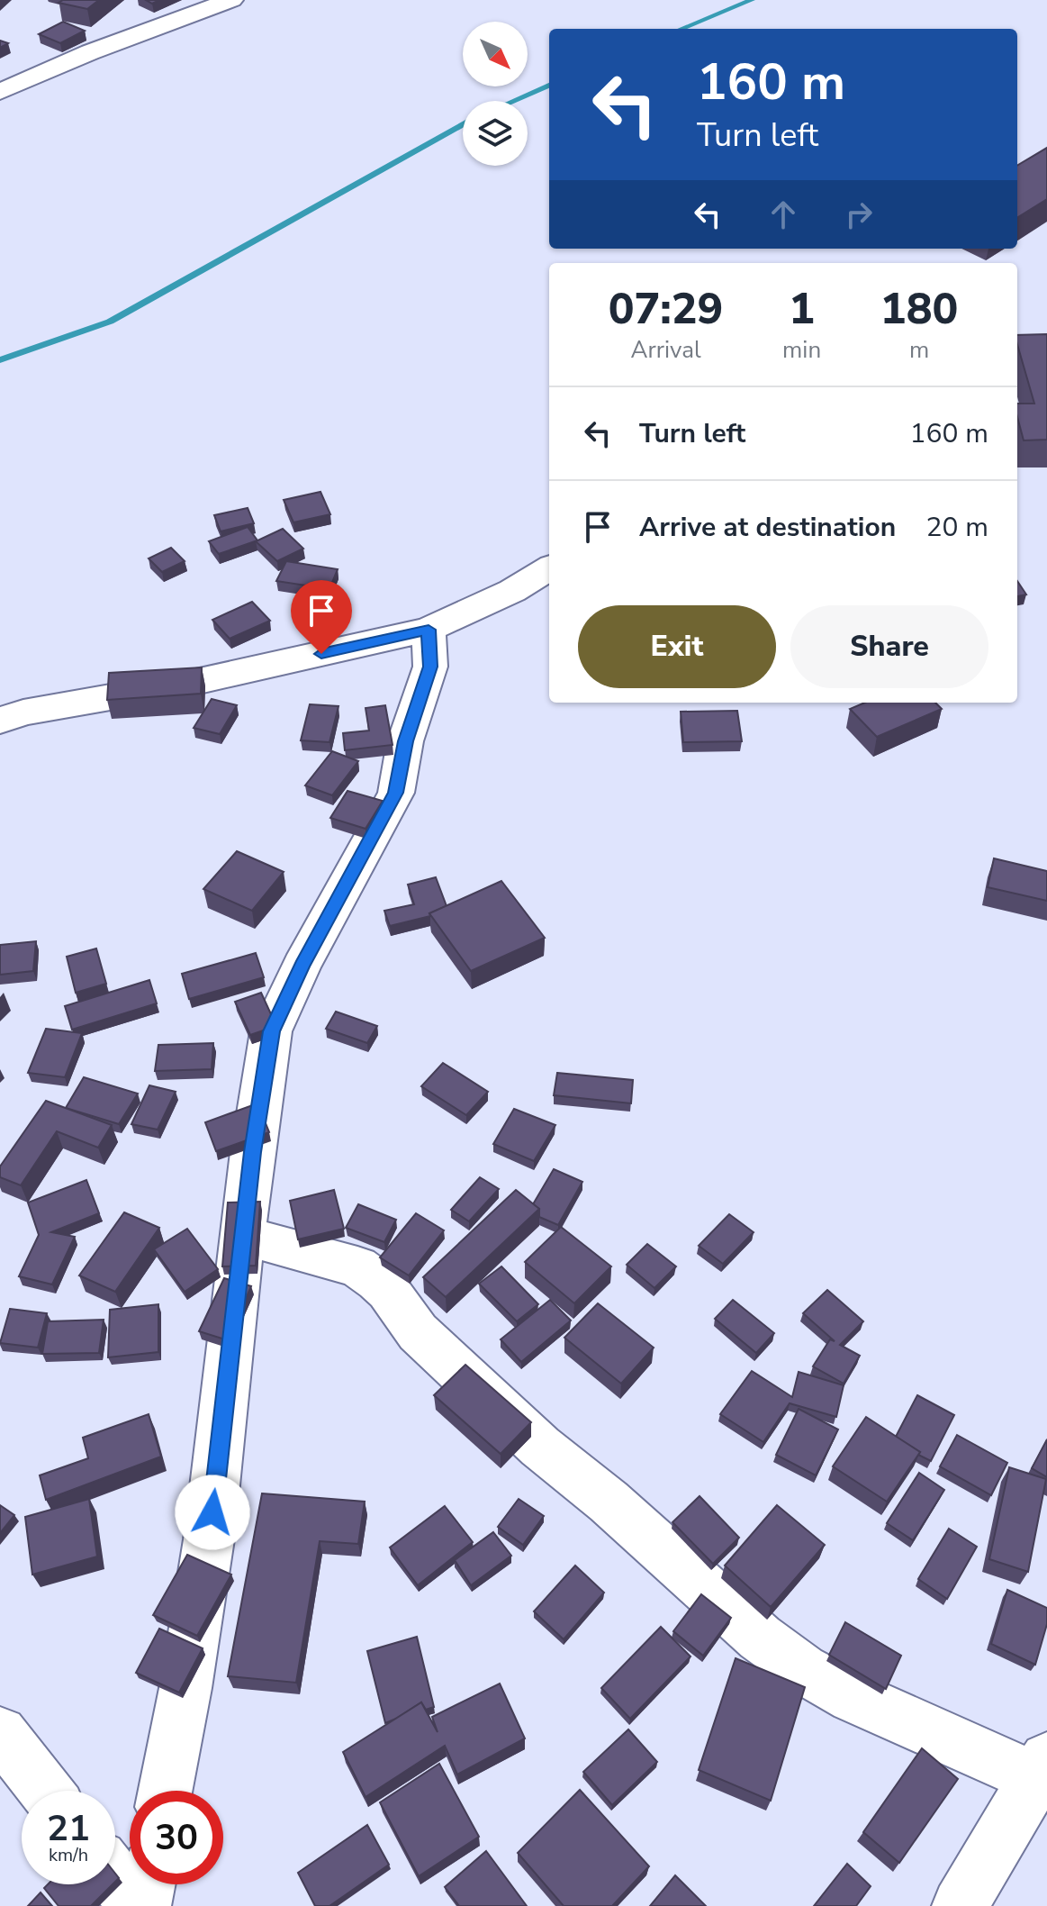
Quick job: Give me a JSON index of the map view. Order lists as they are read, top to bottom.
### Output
{
  "north": "bottom right",
  "page": {
    "turn": ["160 m", "Turn left"],
    "eta": [
      "07:29",
      "Arrival",
      "1",
      "min",
      "180",
      "m"
    ],
    "list": [
      {
        "name": "Turn left",
        "value": "160 m"
      },
      {
        "name": "Arrive at destination",
        "value": "20 m"
      }
    ],
    "buttons": ["Exit", "Share"],
    "speed": "21 km/h",
    "limit": "30"
  }
}
